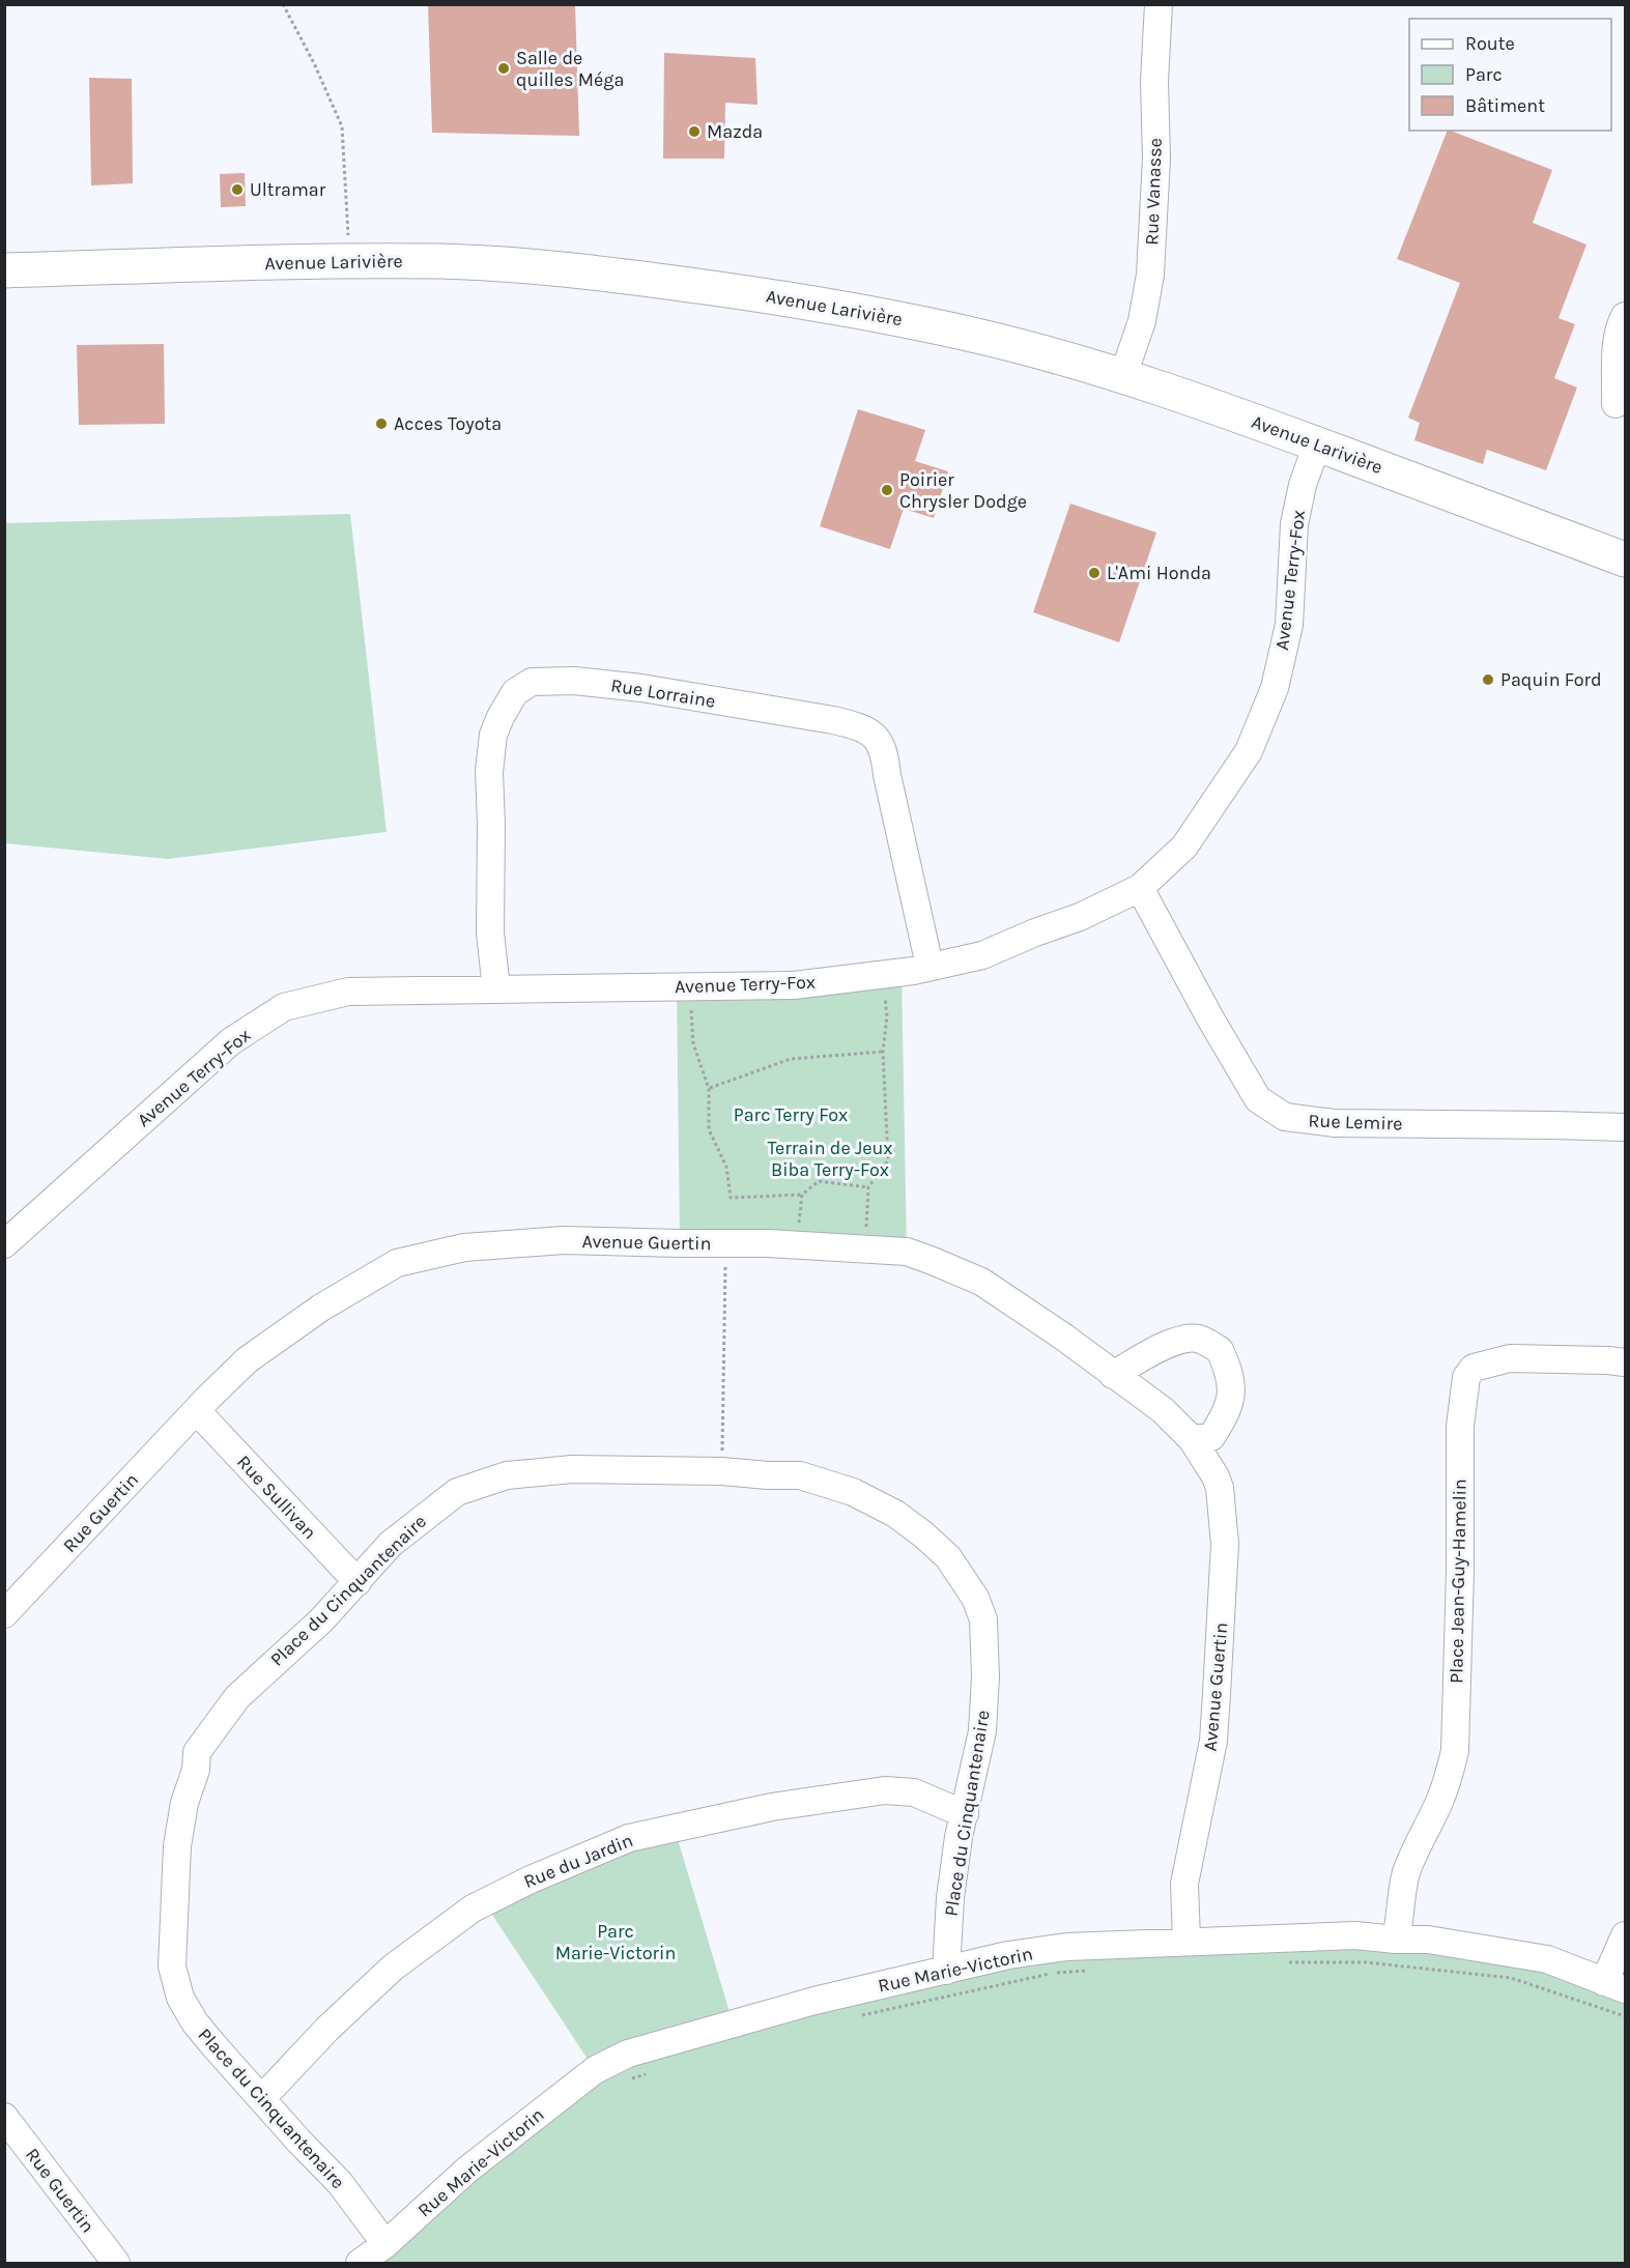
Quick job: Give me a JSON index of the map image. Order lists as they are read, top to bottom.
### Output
{
  "streets": {
    "main road": ["Avenue Larivière"],
    "street": [
      "Rue Vanasse",
      "Avenue Terry-Fox",
      "Rue Lorraine",
      "Rue Lemire",
      "Avenue Guertin",
      "Rue Sullivan",
      "Rue Guertin",
      "Place Jean-Guy-Hamelin",
      "Place du Cinquantenaire",
      "Rue du Jardin",
      "Rue Marie-Victorin"
    ]
  },
  "crossings": [
    ["Rue Vanasse", "Avenue Larivière"],
    ["Avenue Larivière", "Avenue Terry-Fox"],
    ["Avenue Terry-Fox", "Rue Lorraine"],
    ["Avenue Terry-Fox", "Rue Lemire"],
    ["Avenue Guertin", "Rue Sullivan"],
    ["Avenue Guertin", "Rue Guertin"],
    ["Avenue Guertin", "Rue Marie-Victorin"],
    ["Rue Sullivan", "Rue Guertin"],
    ["Rue Sullivan", "Place du Cinquantenaire"],
    ["Place Jean-Guy-Hamelin", "Rue Marie-Victorin"],
    ["Place du Cinquantenaire", "Rue du Jardin"],
    ["Place du Cinquantenaire", "Rue Marie-Victorin"]
  ],
  "parks": ["Parc Terry Fox", "Terrain de Jeux Biba Terry-Fox", "Parc Marie-Victorin"],
  "places": [
    "Salle de quilles Méga",
    "Mazda",
    "Ultramar",
    "Acces Toyota",
    "Poirier Chrysler Dodge",
    "L'Ami Honda",
    "Paquin Ford"
  ],
  "legend": ["Route", "Parc", "Bâtiment"]
}
